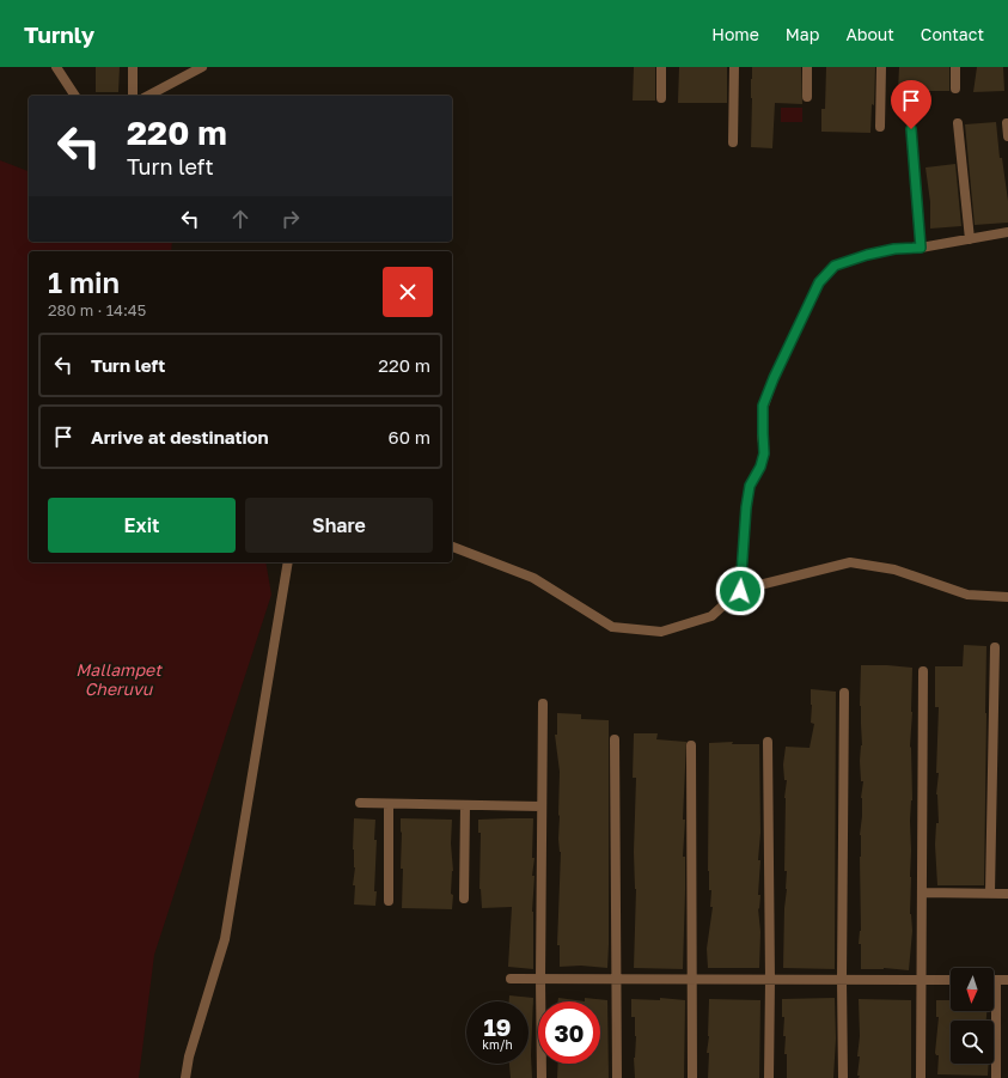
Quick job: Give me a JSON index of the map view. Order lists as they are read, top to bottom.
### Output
{
  "water": ["Mallampet Cheruvu"],
  "north": "bottom",
  "page": {
    "header": "Turnly",
    "nav": [
      "Home",
      "Map",
      "About",
      "Contact"
    ],
    "turn": ["220 m", "Turn left"],
    "heading": ["1 min", "280 m · 14:45"],
    "list": [
      {
        "name": "Turn left",
        "value": "220 m"
      },
      {
        "name": "Arrive at destination",
        "value": "60 m"
      }
    ],
    "buttons": ["Exit", "Share"],
    "speed": "19 km/h",
    "limit": "30"
  }
}
